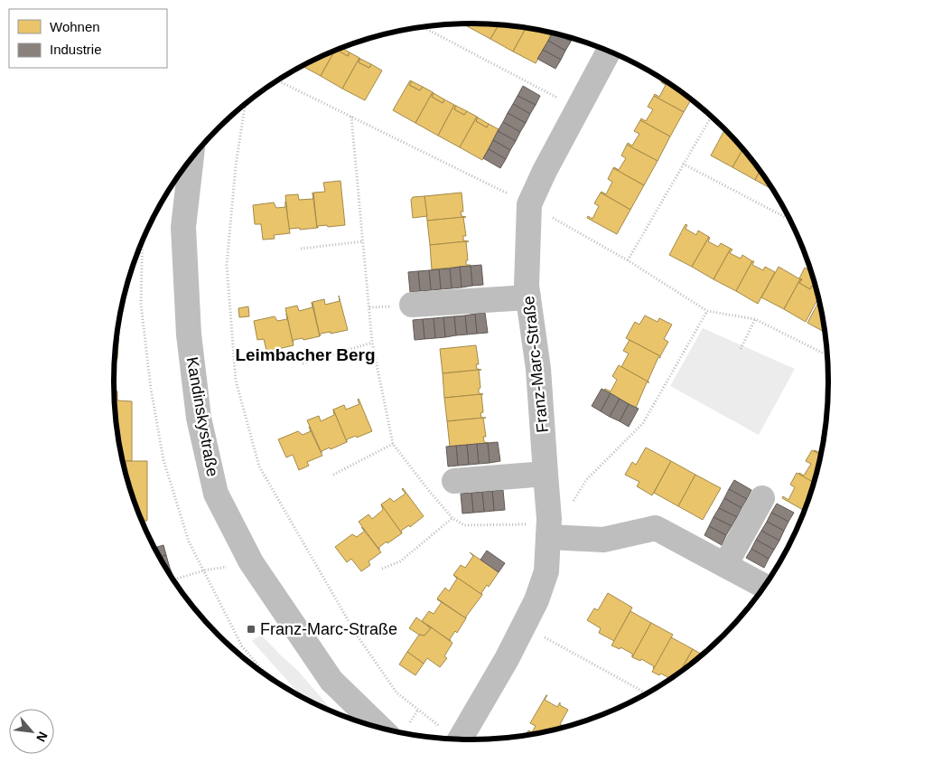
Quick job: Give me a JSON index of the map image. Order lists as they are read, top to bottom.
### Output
{
  "streets": {
    "street": ["Franz-Marc-Straße", "Kandinskystraße"]
  },
  "districts": ["Leimbacher Berg"],
  "places": {
    "transit": ["Franz-Marc-Straße"]
  },
  "legend": ["Wohnen", "Industrie"],
  "north": "bottom right"
}
